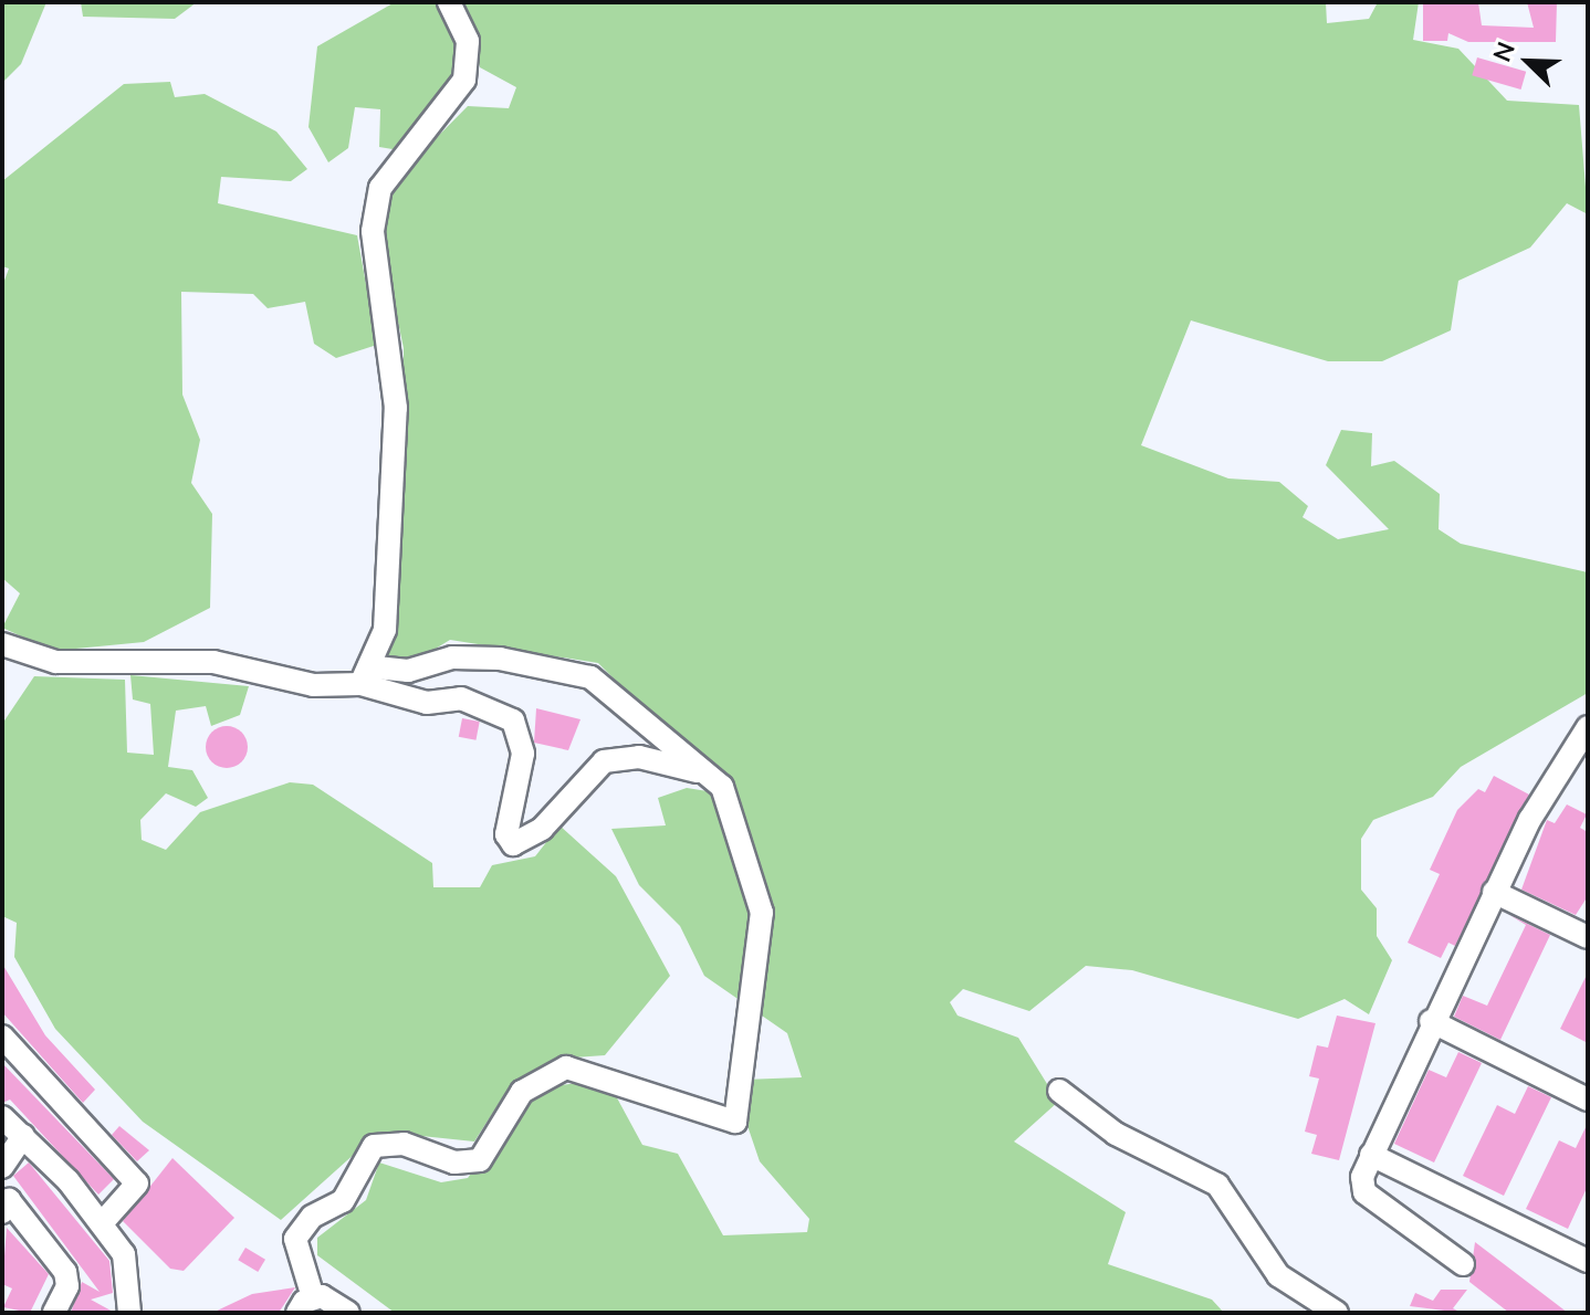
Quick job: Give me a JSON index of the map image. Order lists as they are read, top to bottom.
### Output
{
  "north": "top left"
}
